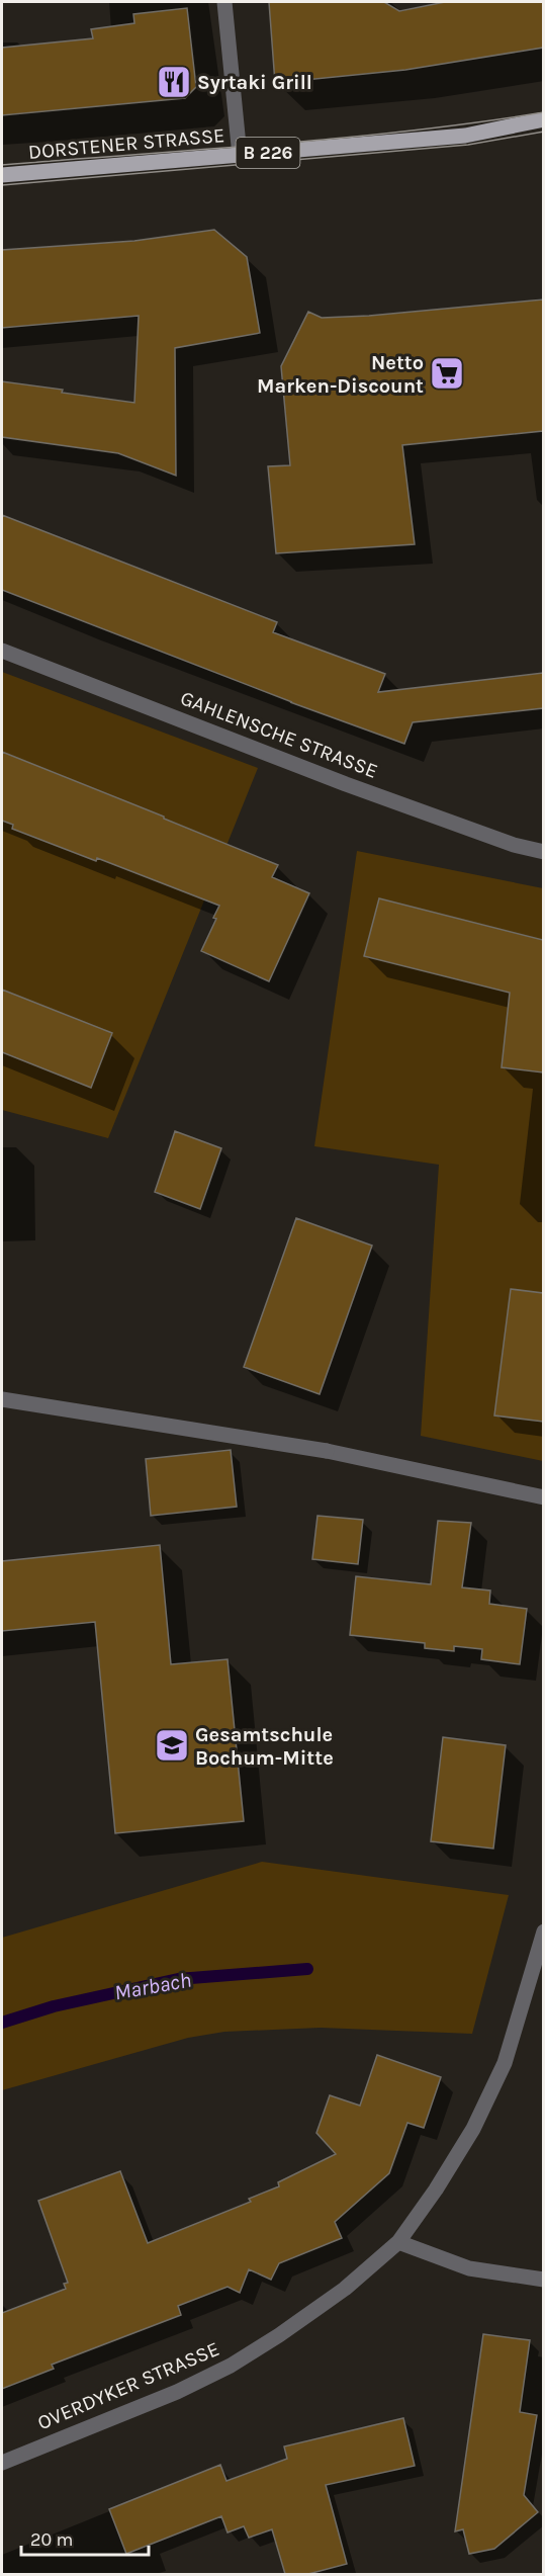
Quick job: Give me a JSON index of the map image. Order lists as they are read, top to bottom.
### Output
{
  "streets": {
    "main road": ["DORSTENER STRASSE", "B 226"],
    "street": ["GAHLENSCHE STRASSE", "OVERDYKER STRASSE"]
  },
  "water": ["Marbach"],
  "places": {
    "restaurant": ["Syrtaki Grill"],
    "supermarket": ["Netto Marken-Discount"],
    "school or university": ["Gesamtschule Bochum-Mitte"]
  },
  "scale_bar": "20 m"
}
